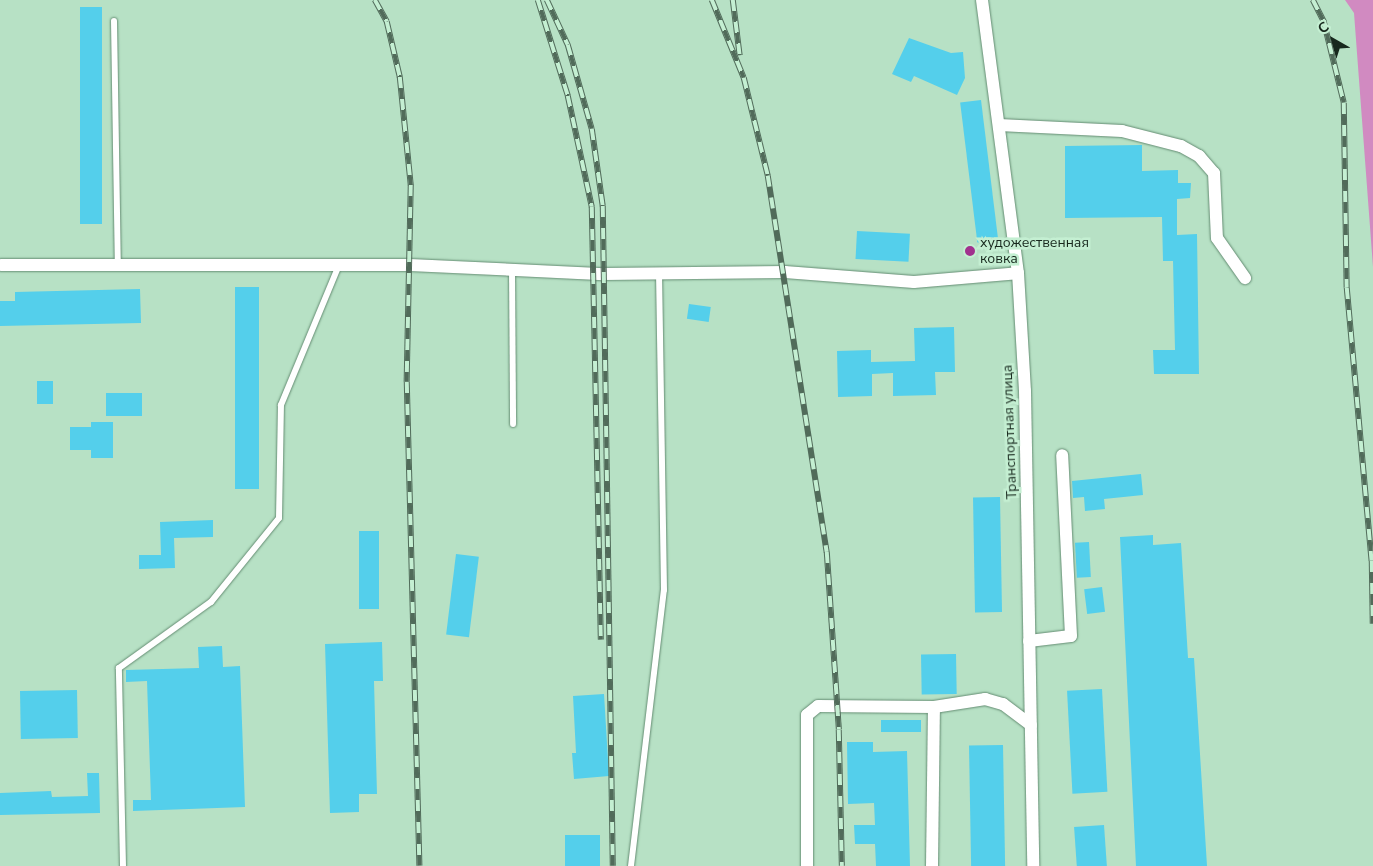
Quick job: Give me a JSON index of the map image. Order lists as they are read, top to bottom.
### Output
{
  "streets": {
    "street": ["Транспортная улица"]
  },
  "places": ["художественная ковка"],
  "north": "top left"
}
